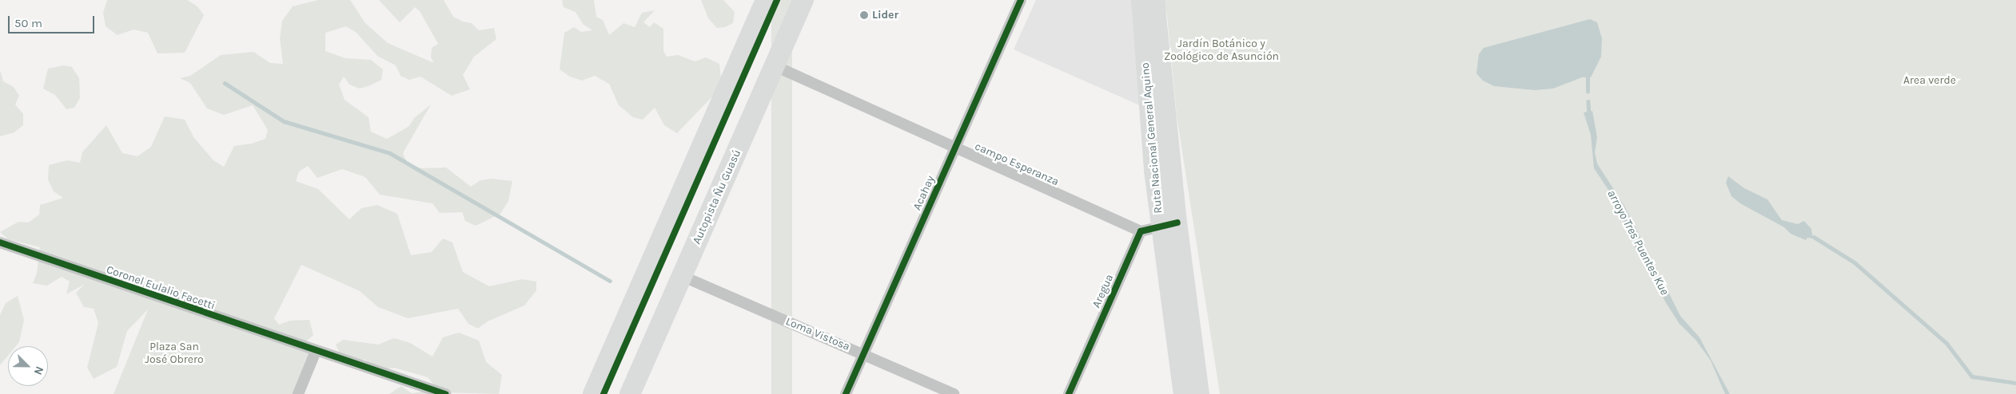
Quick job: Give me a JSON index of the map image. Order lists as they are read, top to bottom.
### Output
{
  "streets": {
    "highway": ["Ruta Nacional General Aquino", "Autopista Ñu Guasú"],
    "street": [
      "campo Esperanza",
      "Acahay",
      "Coronel Eulalio Facetti",
      "Aregua",
      "Loma Vistosa"
    ]
  },
  "crossings": [
    ["campo Esperanza", "Acahay"],
    ["campo Esperanza", "Autopista Ñu Guasú"],
    ["campo Esperanza", "Aregua"],
    ["Acahay", "Loma Vistosa"],
    ["Autopista Ñu Guasú", "Loma Vistosa"]
  ],
  "water": ["arroyo Tres Puentes Kue"],
  "parks": ["Jardín Botánico y Zoológico de Asunción", "Area verde", "Plaza San José Obrero"],
  "places": ["Lider"],
  "scale_bar": "50 m",
  "north": "bottom right"
}
